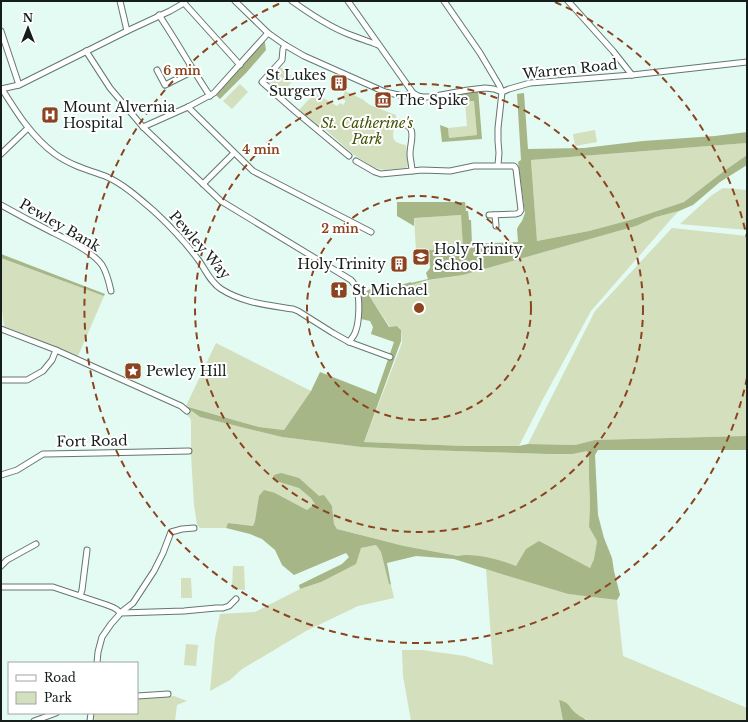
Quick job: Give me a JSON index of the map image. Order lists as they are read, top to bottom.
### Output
{
  "streets": {
    "street": [
      "Warren Road",
      "Pewley Bank",
      "Pewley Way",
      "Fort Road"
    ]
  },
  "parks": ["St. Catherine's Park"],
  "places": {
    "building": ["St Lukes Surgery", "Holy Trinity"],
    "museum": ["The Spike"],
    "hospital": ["Mount Alvernia Hospital"],
    "school or university": ["Holy Trinity School"],
    "church": ["St Michael"],
    "place": ["Pewley Hill"]
  },
  "legend": ["Road", "Park"],
  "north": "top",
  "rings": ["6 min", "4 min", "2 min"]
}
